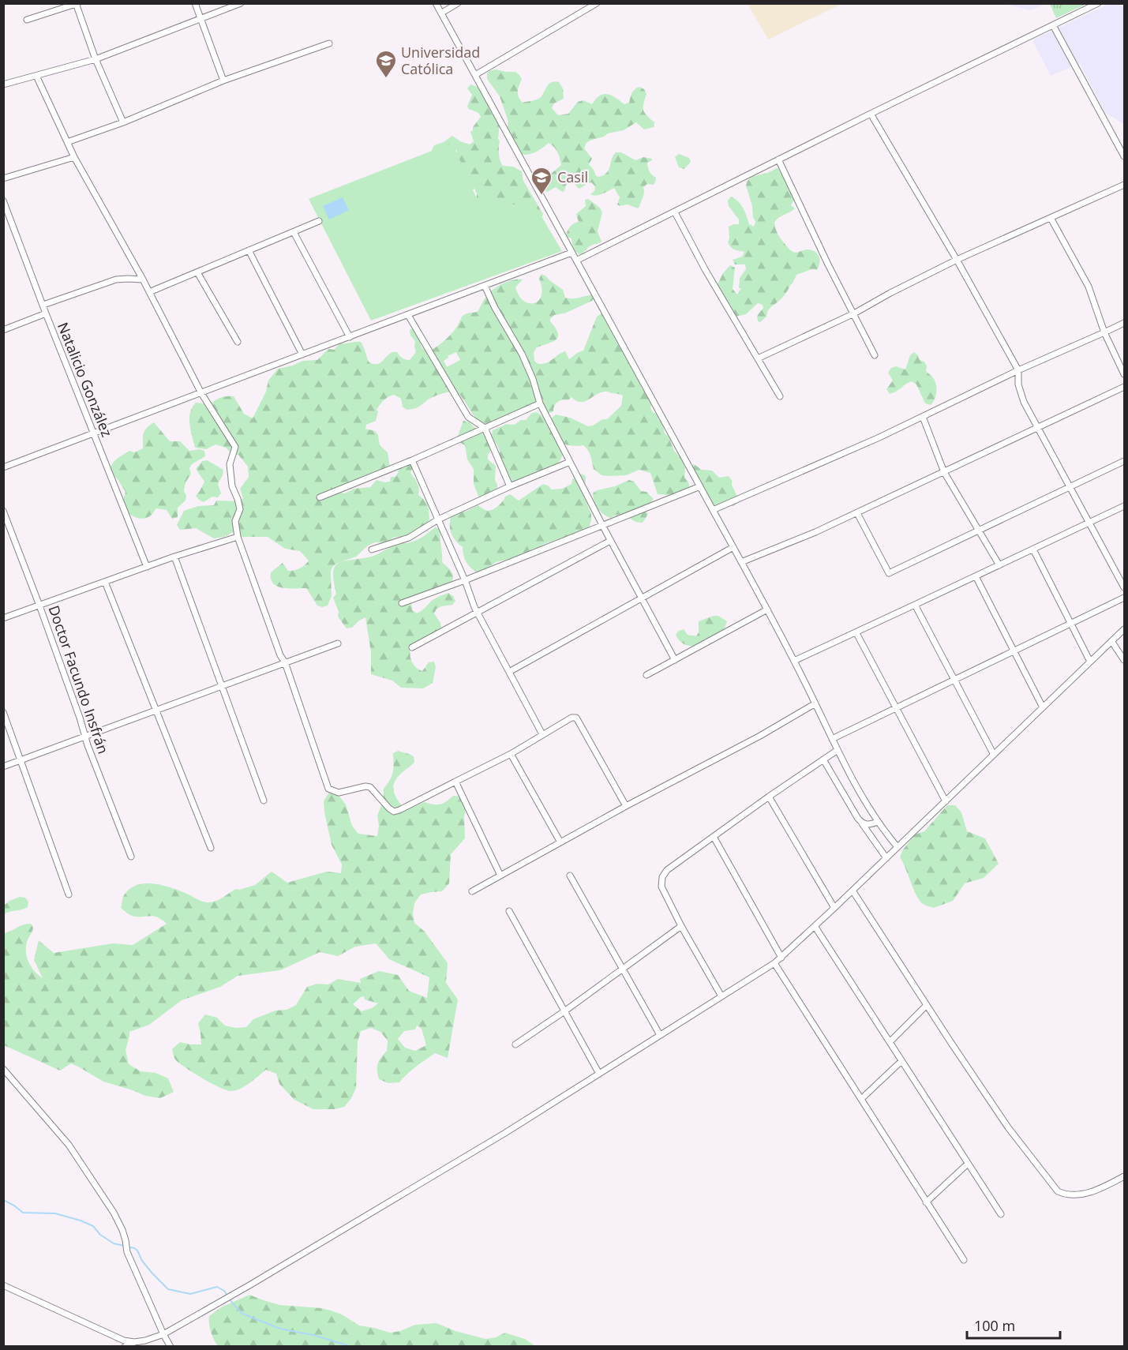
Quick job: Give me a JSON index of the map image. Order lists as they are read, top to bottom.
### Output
{
  "streets": {
    "street": ["Natalicio González", "Doctor Facundo Insfrán"]
  },
  "places": {
    "school or university": ["Universidad Católica", "Casil"]
  },
  "scale_bar": "100 m"
}
